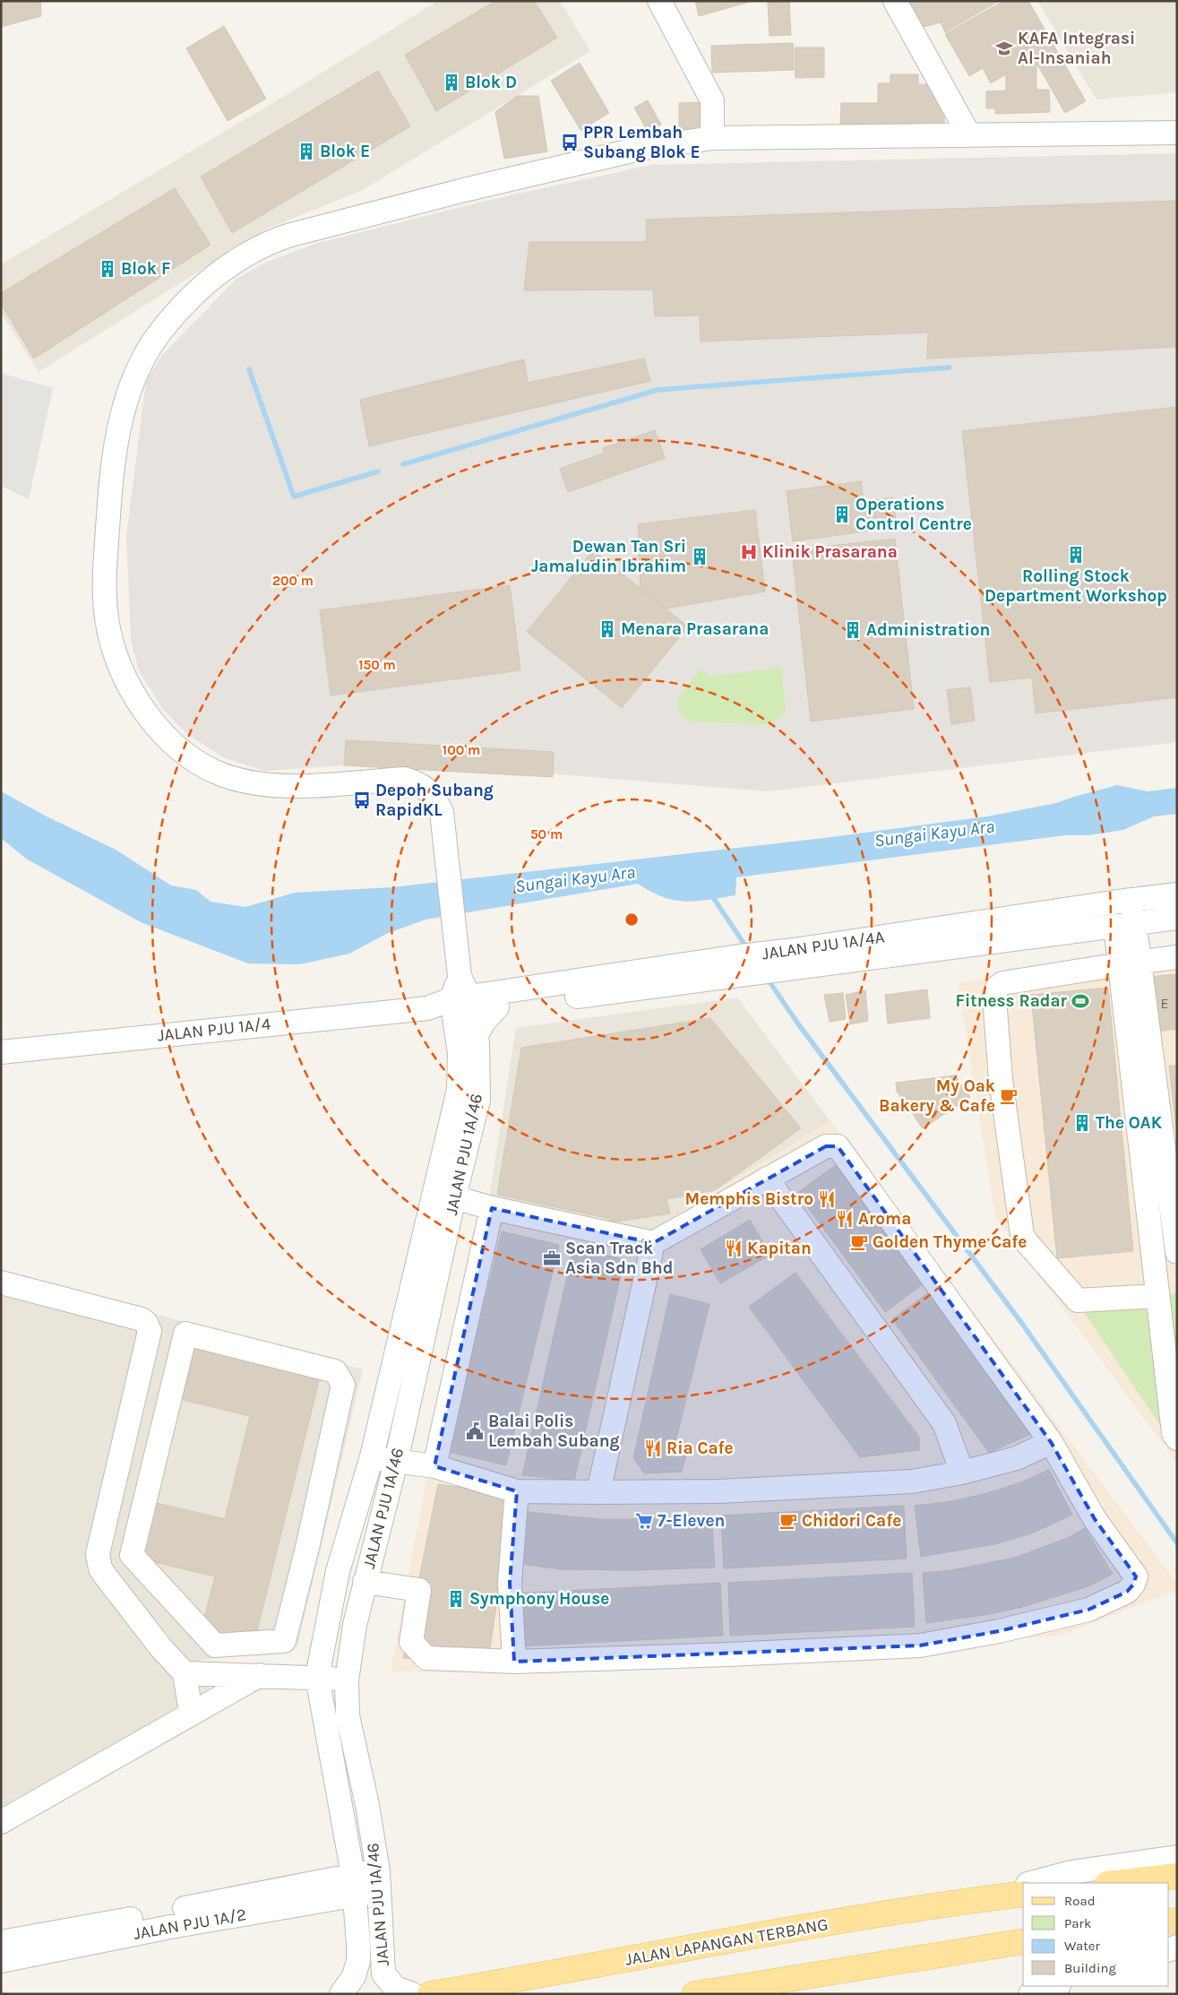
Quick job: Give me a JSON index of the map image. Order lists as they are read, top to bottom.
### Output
{
  "streets": {
    "main road": ["JALAN LAPANGAN TERBANG"],
    "street": [
      "JALAN PJU 1A/4A",
      "JALAN PJU 1A/4",
      "JALAN PJU 1A/46",
      "JALAN PJU 1A/2"
    ]
  },
  "crossings": [
    ["JALAN PJU 1A/4A", "JALAN PJU 1A/4"],
    ["JALAN PJU 1A/4A", "JALAN PJU 1A/46"],
    ["JALAN PJU 1A/4", "JALAN PJU 1A/46"],
    ["JALAN PJU 1A/46", "JALAN PJU 1A/2"]
  ],
  "water": ["Sungai Kayu Ara"],
  "places": {
    "school or university": ["KAFA Integrasi Al-Insaniah"],
    "building": [
      "Blok D",
      "Blok E",
      "Blok F",
      "Operations Control Centre",
      "Rolling Stock Department Workshop",
      "Dewan Tan Sri Jamaludin Ibrahim",
      "Menara Prasarana",
      "Administration",
      "The OAK",
      "Symphony House"
    ],
    "bus stop": ["PPR Lembah Subang Blok E", "Depoh Subang RapidKL"],
    "hospital": ["Klinik Prasarana"],
    "sports": ["Fitness Radar"],
    "cafe": ["My Oak Bakery & Cafe", "Golden Thyme Cafe", "Chidori Cafe"],
    "restaurant": [
      "Memphis Bistro",
      "Aroma",
      "Kapitan",
      "Ria Cafe"
    ],
    "office": ["Scan Track Asia Sdn Bhd"],
    "public building": ["Balai Polis Lembah Subang"],
    "supermarket": ["7-Eleven"]
  },
  "house_numbers": ["E"],
  "legend": [
    "Road",
    "Park",
    "Water",
    "Building"
  ],
  "rings": [
    "200 m",
    "150 m",
    "100 m",
    "50 m"
  ]
}
